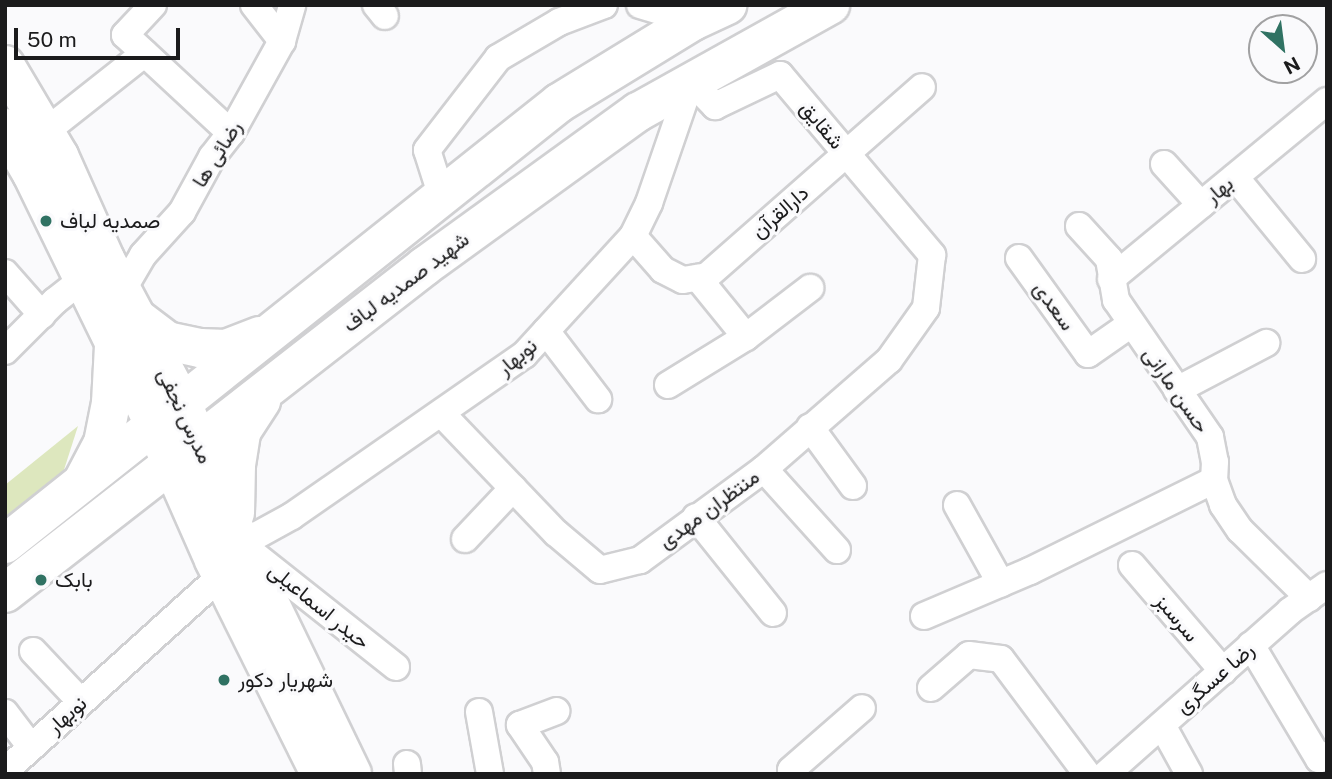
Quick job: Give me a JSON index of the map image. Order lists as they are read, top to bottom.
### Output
{
  "streets": {
    "main road": ["شهید صمدیه لباف", "مدرس نجفی"],
    "street": [
      "شقایق",
      "رضائی ها",
      "بهار",
      "دارالقرآن",
      "سعدی",
      "نوبهار",
      "حسن مارانی",
      "منتظران مهدی",
      "حیدر اسماعیلی",
      "سرسبز",
      "رضا عسگری"
    ]
  },
  "crossings": [
    ["شقایق", "دارالقرآن"],
    ["شقایق", "شهید صمدیه لباف"],
    ["شقایق", "نوبهار"],
    ["شقایق", "منتظران مهدی"],
    ["رضائی ها", "مدرس نجفی"],
    ["بهار", "حسن مارانی"],
    ["شهید صمدیه لباف", "نوبهار"],
    ["شهید صمدیه لباف", "مدرس نجفی"],
    ["سعدی", "حسن مارانی"],
    ["نوبهار", "مدرس نجفی"],
    ["نوبهار", "منتظران مهدی"],
    ["نوبهار", "حیدر اسماعیلی"],
    ["حسن مارانی", "رضا عسگری"],
    ["مدرس نجفی", "حیدر اسماعیلی"],
    ["سرسبز", "رضا عسگری"]
  ],
  "places": ["صمدیه لباف", "بابک", "شهریار دکور"],
  "scale_bar": "50 m",
  "north": "bottom right"
}
